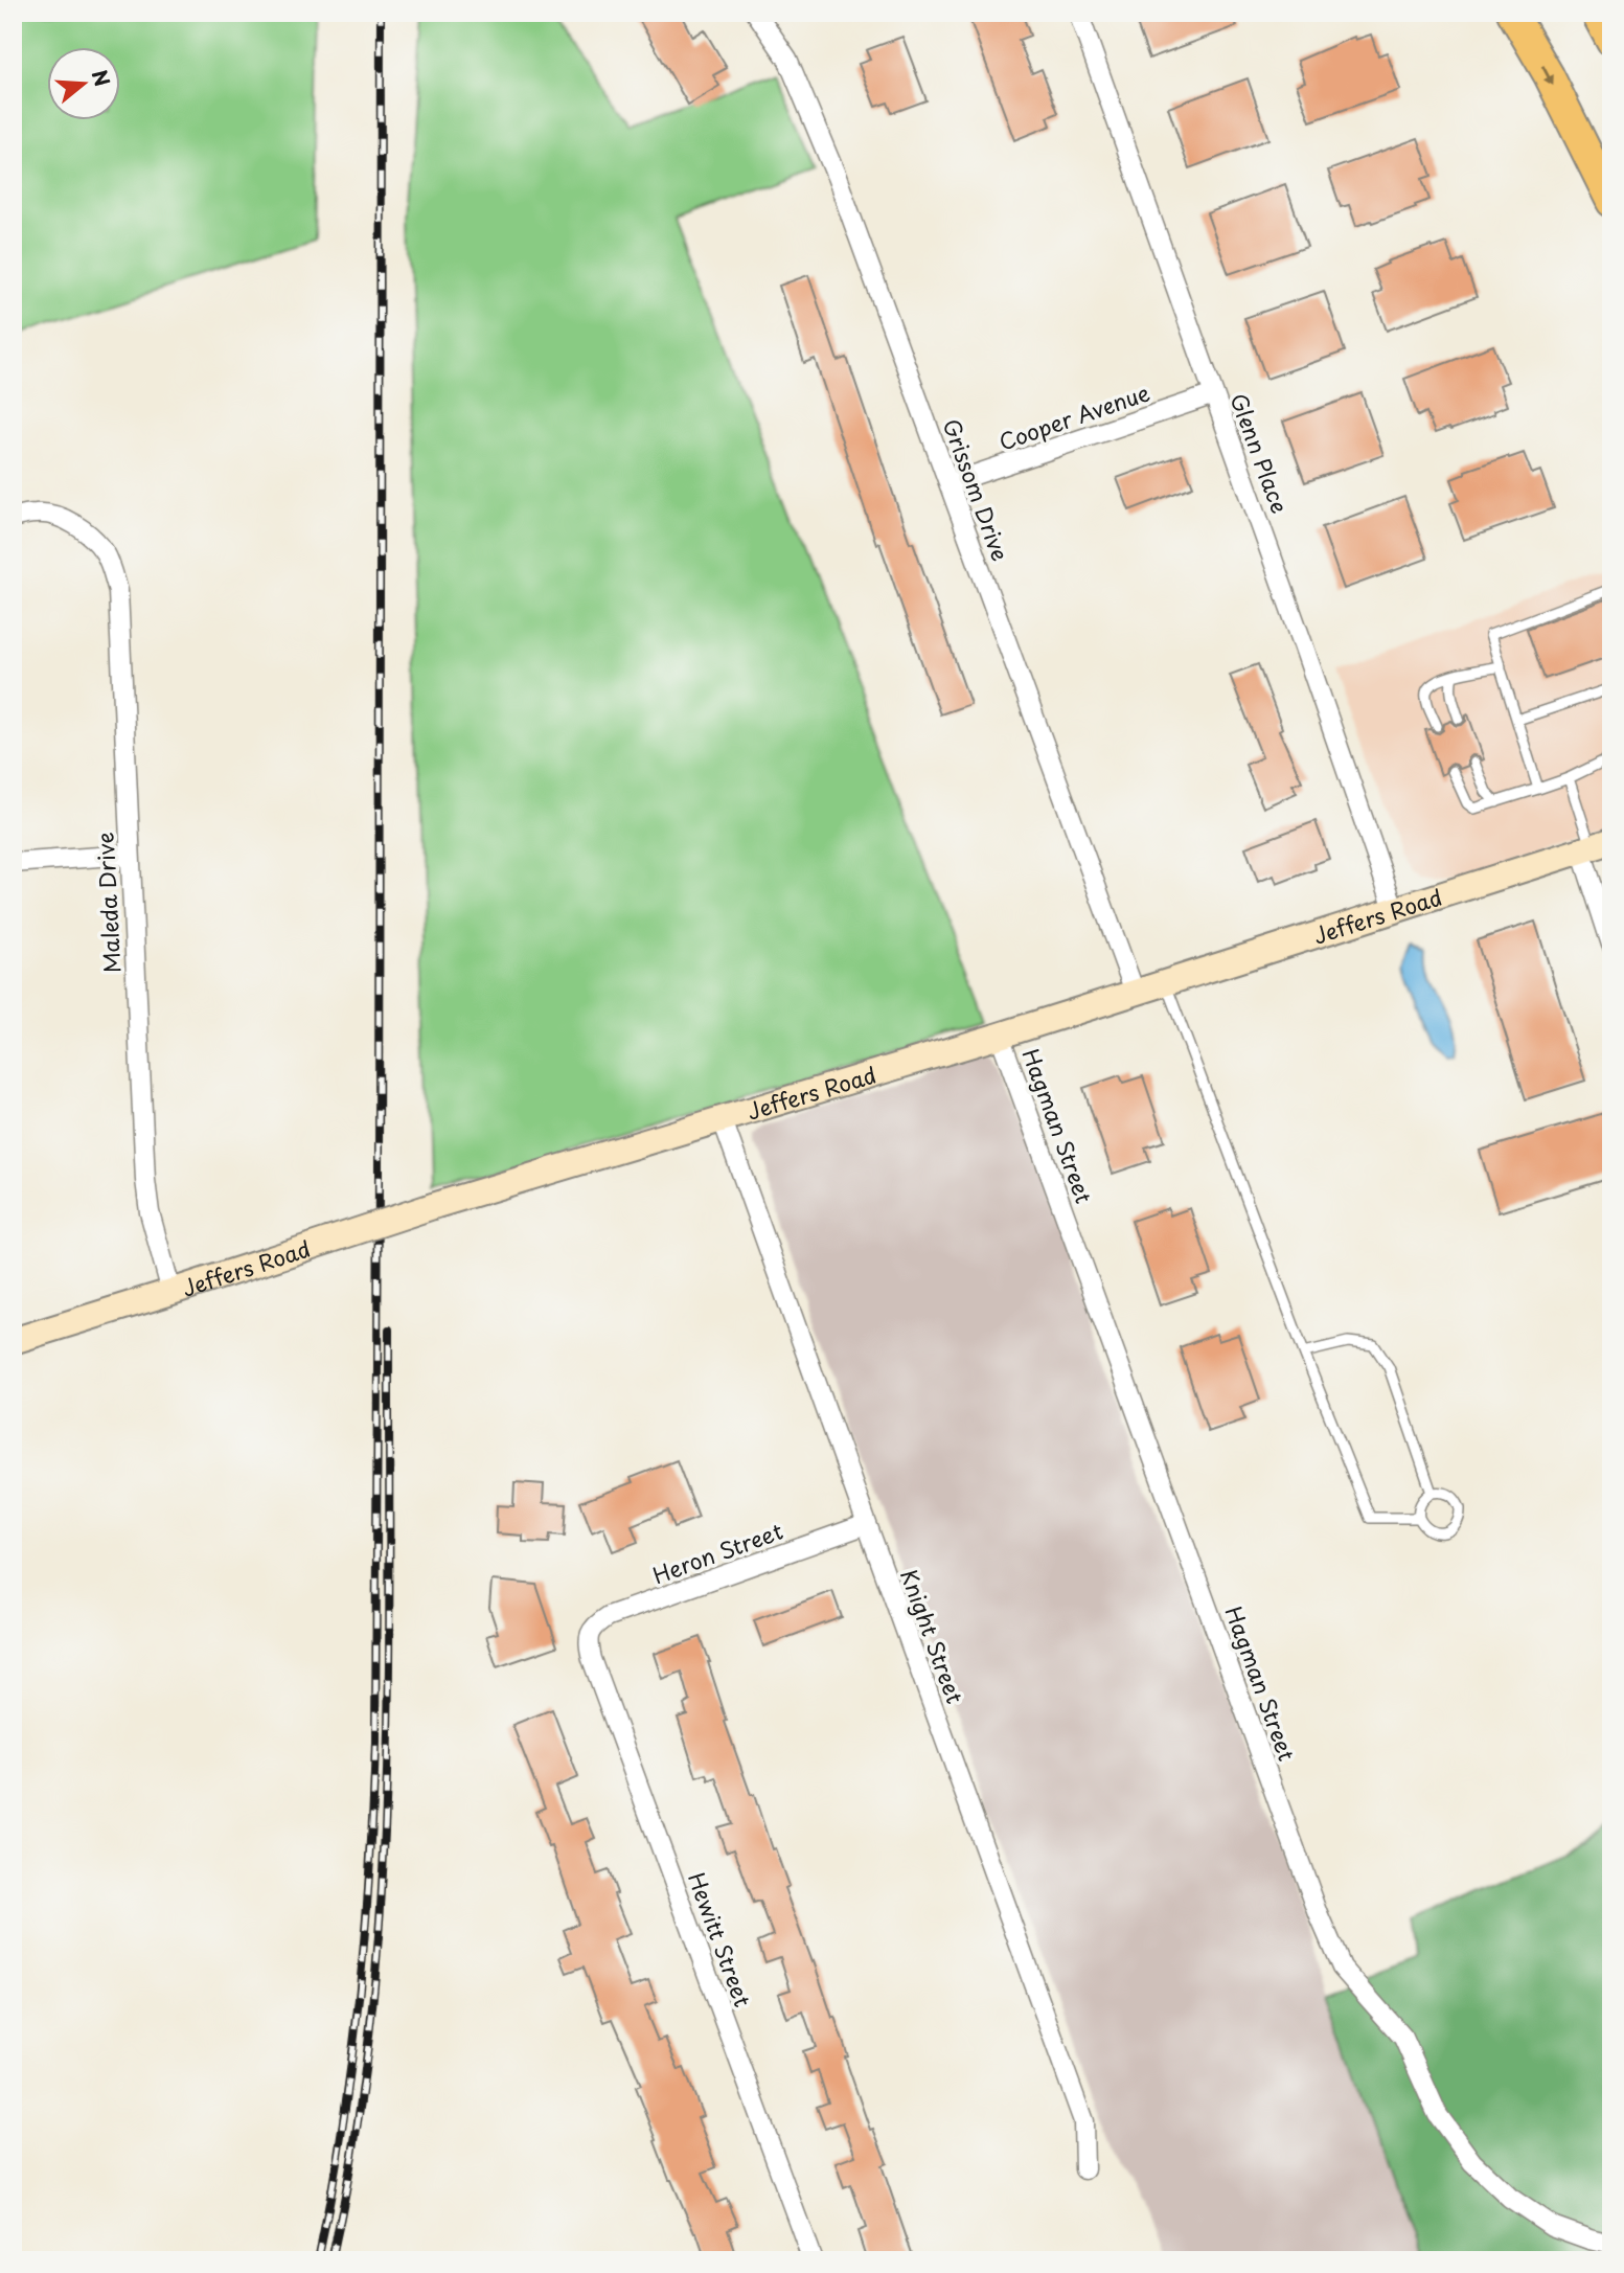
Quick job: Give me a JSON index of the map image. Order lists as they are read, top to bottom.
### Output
{
  "streets": {
    "main road": ["Jeffers Road"],
    "street": [
      "Cooper Avenue",
      "Glenn Place",
      "Grissom Drive",
      "Maleda Drive",
      "Hagman Street",
      "Heron Street",
      "Knight Street",
      "Hewitt Street"
    ]
  },
  "crossings": [
    ["Cooper Avenue", "Glenn Place"],
    ["Cooper Avenue", "Grissom Drive"],
    ["Glenn Place", "Jeffers Road"],
    ["Grissom Drive", "Jeffers Road"],
    ["Maleda Drive", "Jeffers Road"],
    ["Jeffers Road", "Hagman Street"],
    ["Jeffers Road", "Knight Street"],
    ["Heron Street", "Knight Street"],
    ["Heron Street", "Hewitt Street"]
  ],
  "north": "right"
}
